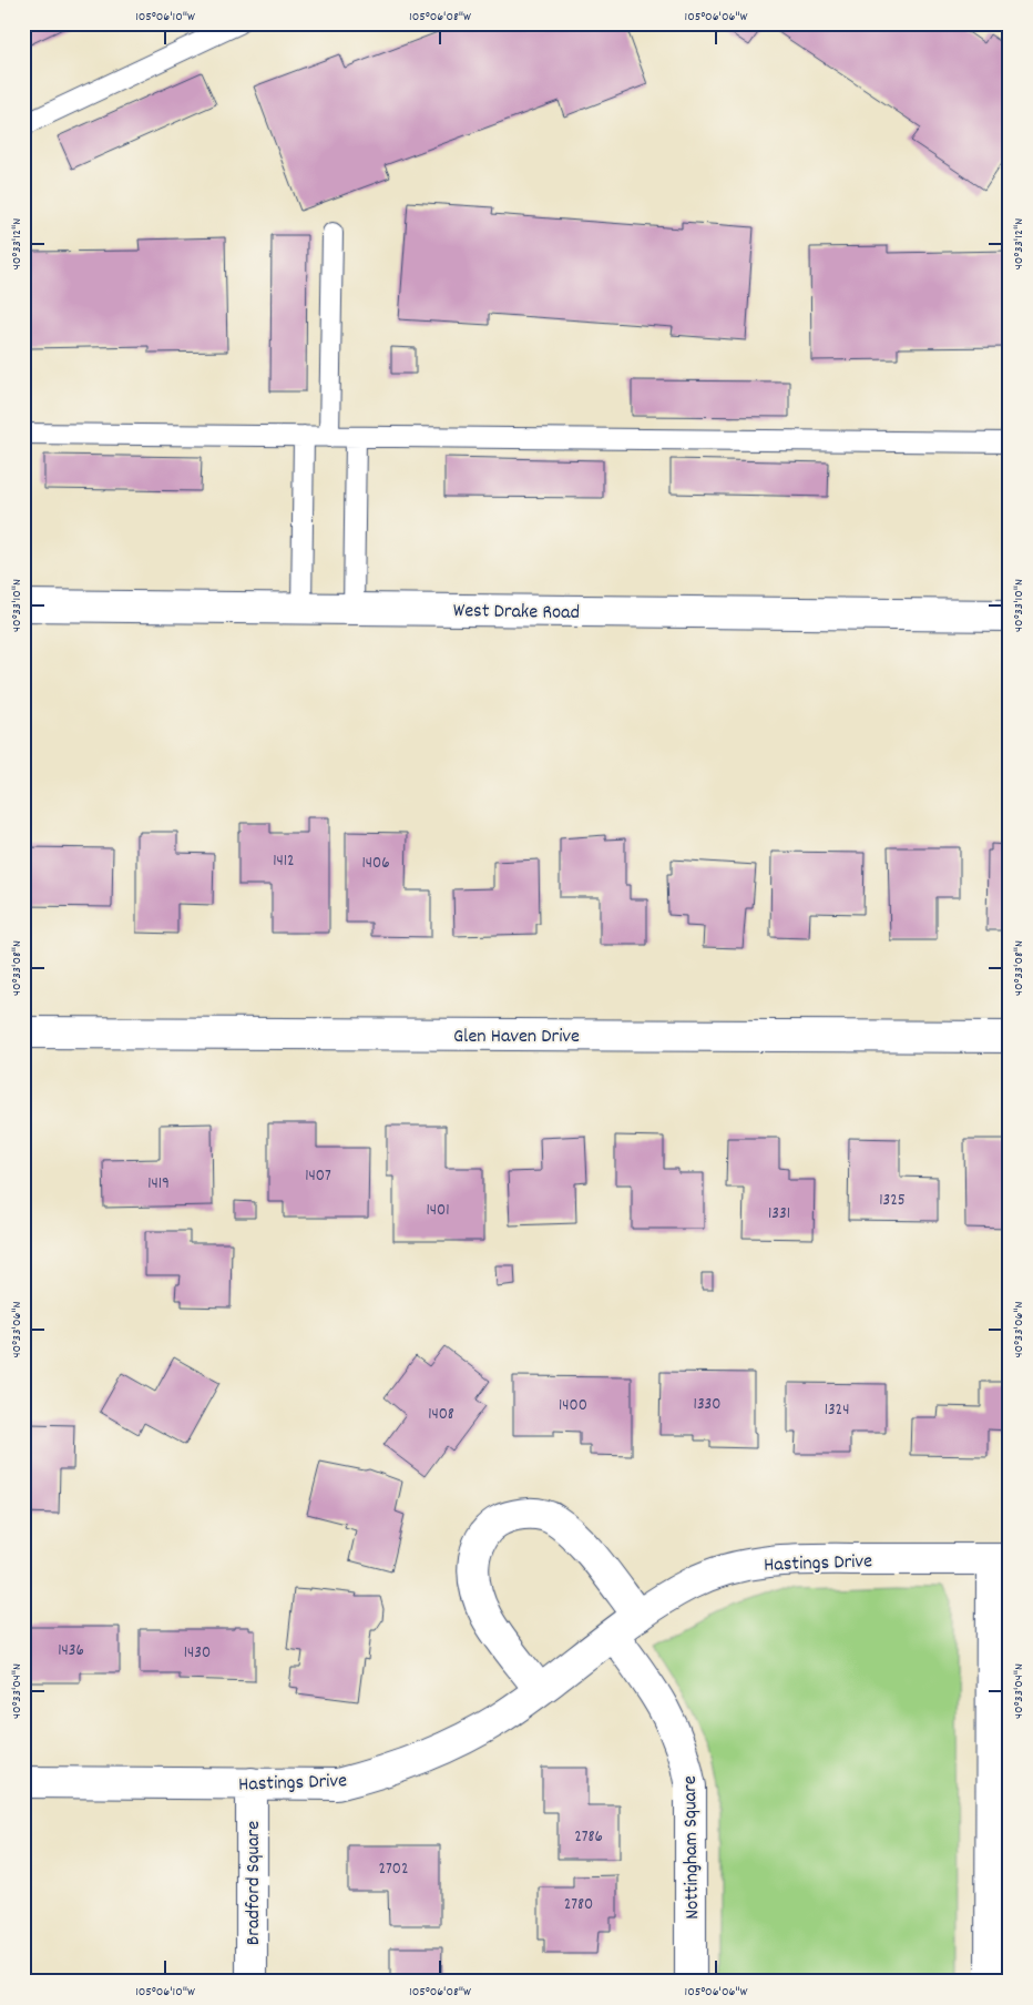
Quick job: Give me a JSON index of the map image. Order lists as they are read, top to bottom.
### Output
{
  "streets": {
    "street": [
      "West Drake Road",
      "Glen Haven Drive",
      "Hastings Drive",
      "Nottingham Square",
      "Bradford Square"
    ]
  },
  "crossings": [
    ["Hastings Drive", "Nottingham Square"],
    ["Hastings Drive", "Bradford Square"]
  ],
  "house_numbers": [
    "1412",
    "1406",
    "1407",
    "1419",
    "1325",
    "1401",
    "1331",
    "1330",
    "1400",
    "1324",
    "1408",
    "1436",
    "1430",
    "2786",
    "2702",
    "2780"
  ],
  "coordinates": [
    "105°06'10\"W",
    "105°06'08\"W",
    "105°06'06\"W",
    "40°33'12\"N",
    "40°33'10\"N",
    "40°33'08\"N",
    "40°33'06\"N",
    "40°33'04\"N"
  ]
}
